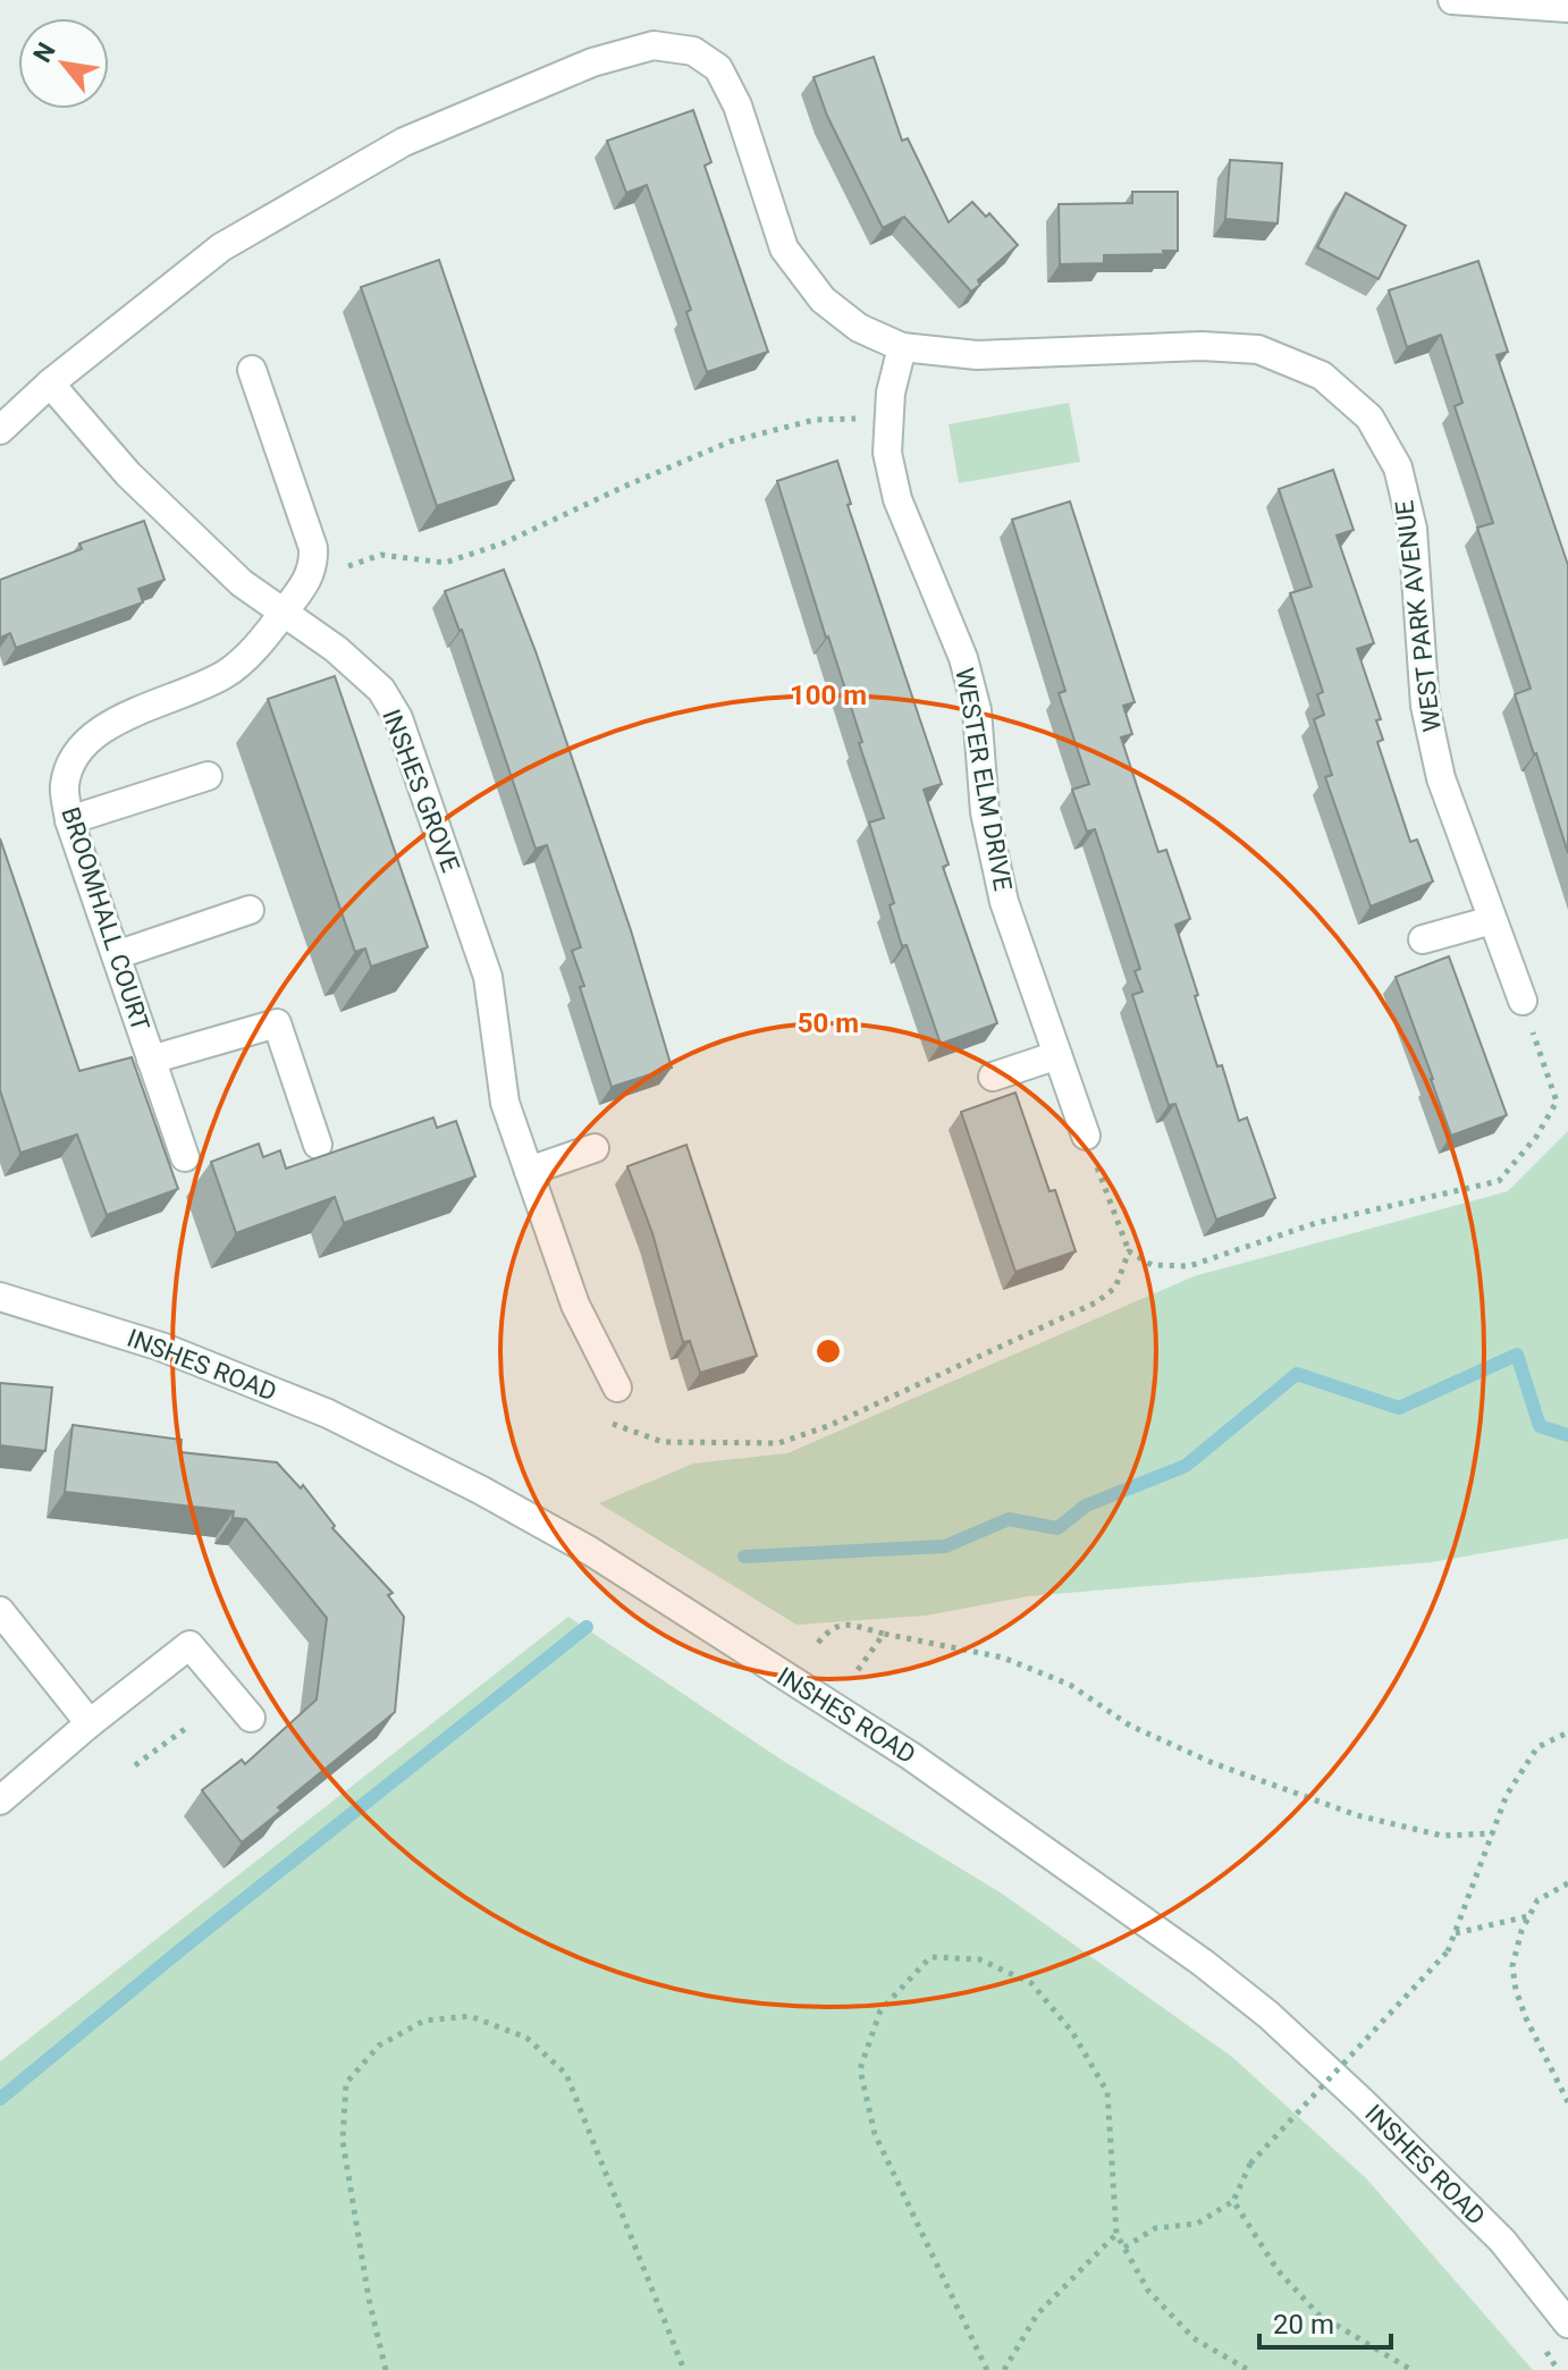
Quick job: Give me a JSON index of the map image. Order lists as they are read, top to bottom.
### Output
{
  "streets": {
    "street": [
      "WEST PARK AVENUE",
      "WESTER ELM DRIVE",
      "INSHES GROVE",
      "BROOMHALL COURT",
      "INSHES ROAD"
    ]
  },
  "crossings": [
    ["WEST PARK AVENUE", "WESTER ELM DRIVE"],
    ["WEST PARK AVENUE", "INSHES GROVE"],
    ["INSHES GROVE", "BROOMHALL COURT"]
  ],
  "scale_bar": "20 m",
  "north": "top left",
  "rings": ["100 m", "50 m"]
}
